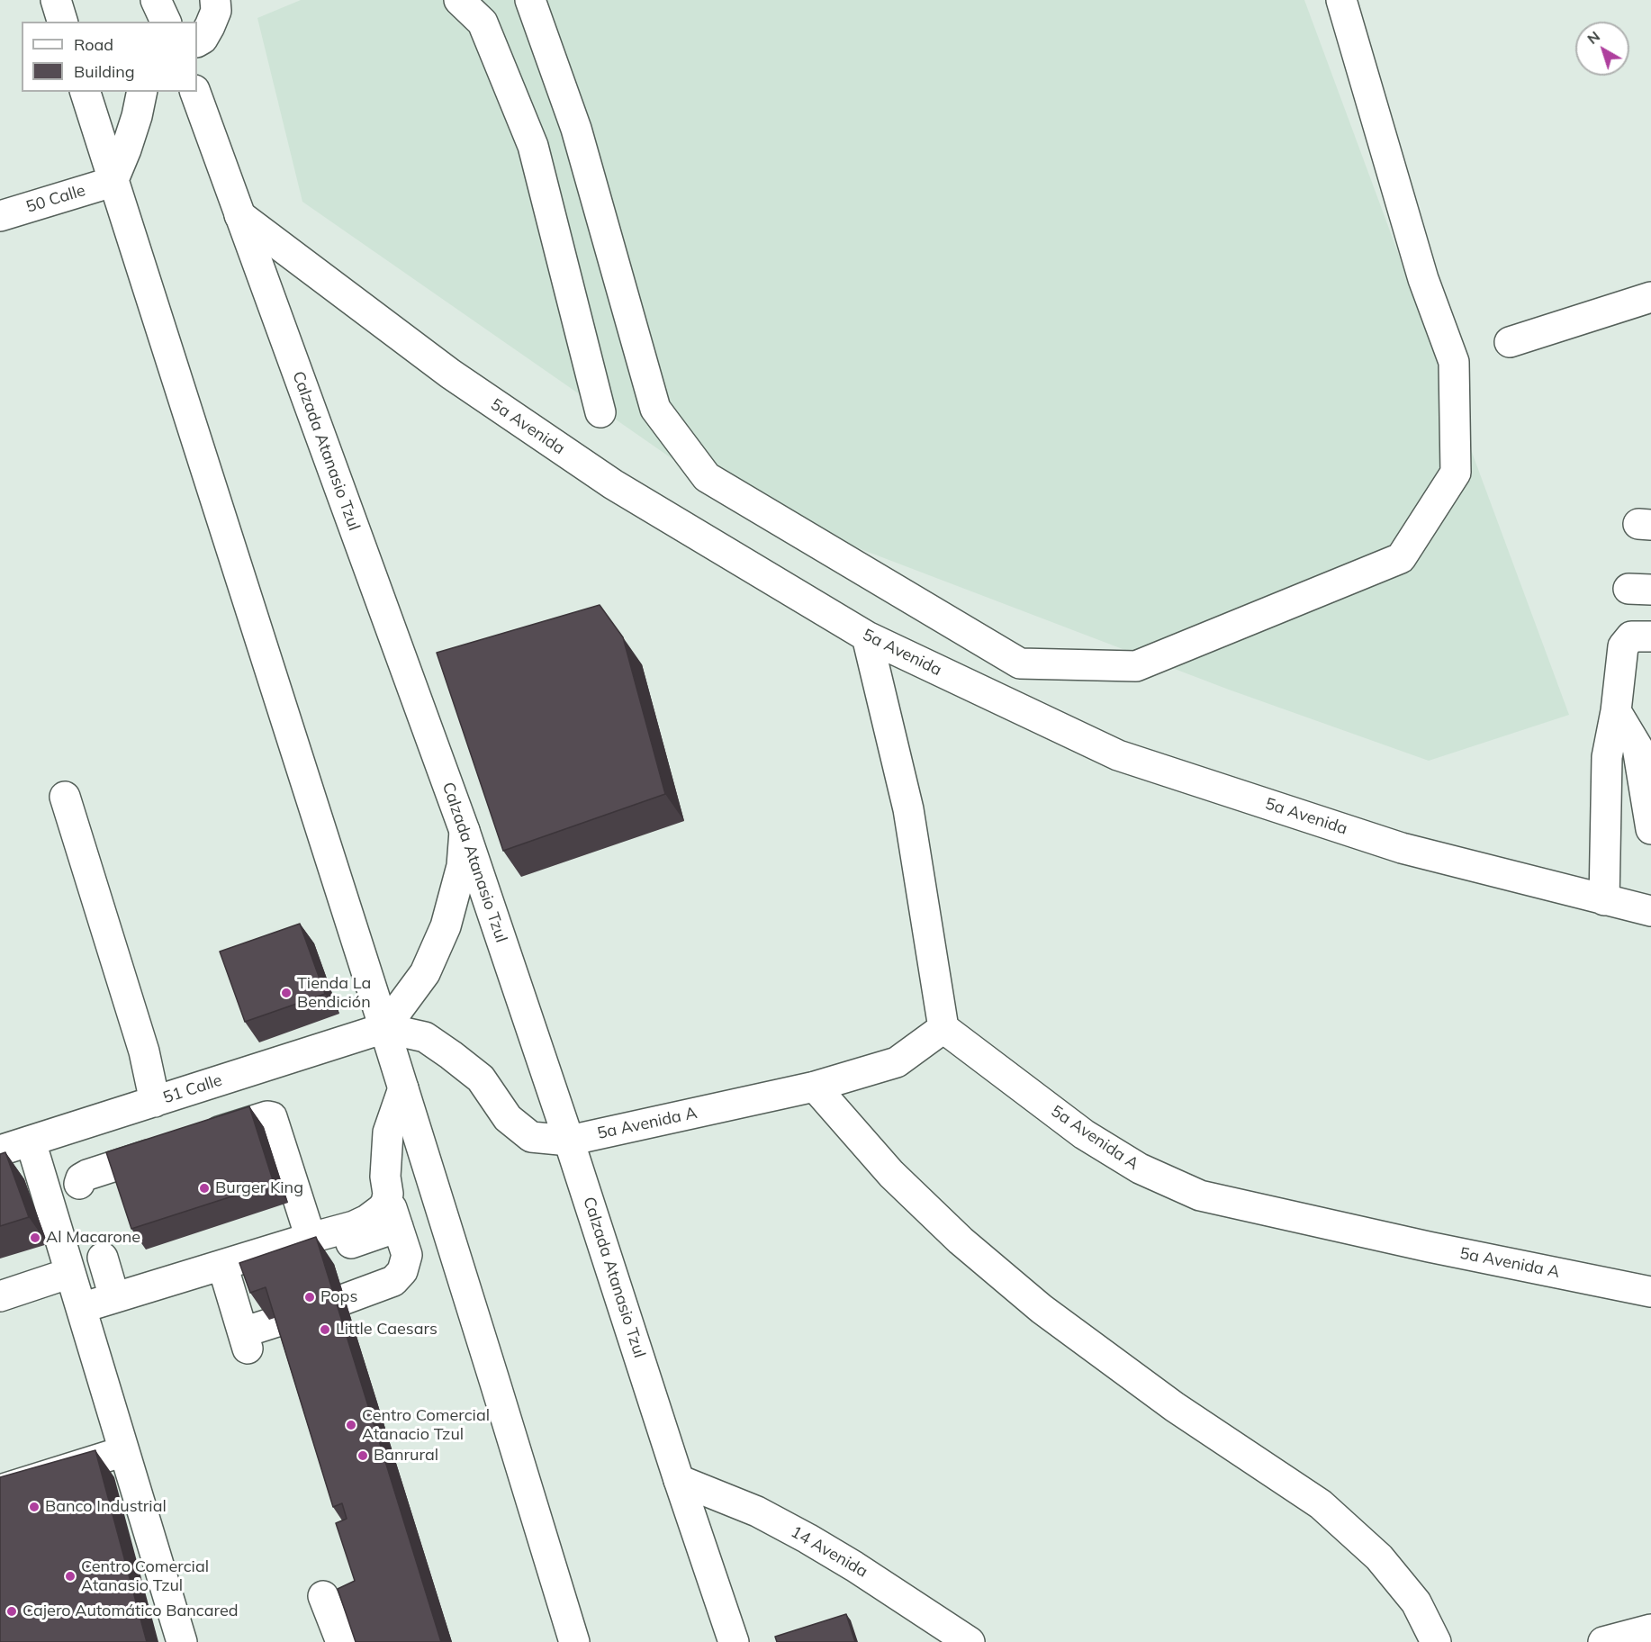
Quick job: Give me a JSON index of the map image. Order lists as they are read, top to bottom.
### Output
{
  "streets": {
    "street": [
      "50 Calle",
      "5a Avenida",
      "Calzada Atanasio Tzul",
      "51 Calle",
      "5a Avenida A",
      "14 Avenida"
    ]
  },
  "crossings": [
    ["5a Avenida", "Calzada Atanasio Tzul"],
    ["Calzada Atanasio Tzul", "5a Avenida A"],
    ["Calzada Atanasio Tzul", "14 Avenida"]
  ],
  "places": [
    "Tienda La Bendición",
    "Burger King",
    "Al Macarone",
    "Pops",
    "Little Caesars",
    "Centro Comercial Atanacio Tzul",
    "Banrural",
    "Banco Industrial",
    "Centro Comercial Atanasio Tzul",
    "Cajero Automático Bancared"
  ],
  "legend": ["Road", "Building"],
  "north": "top left"
}
